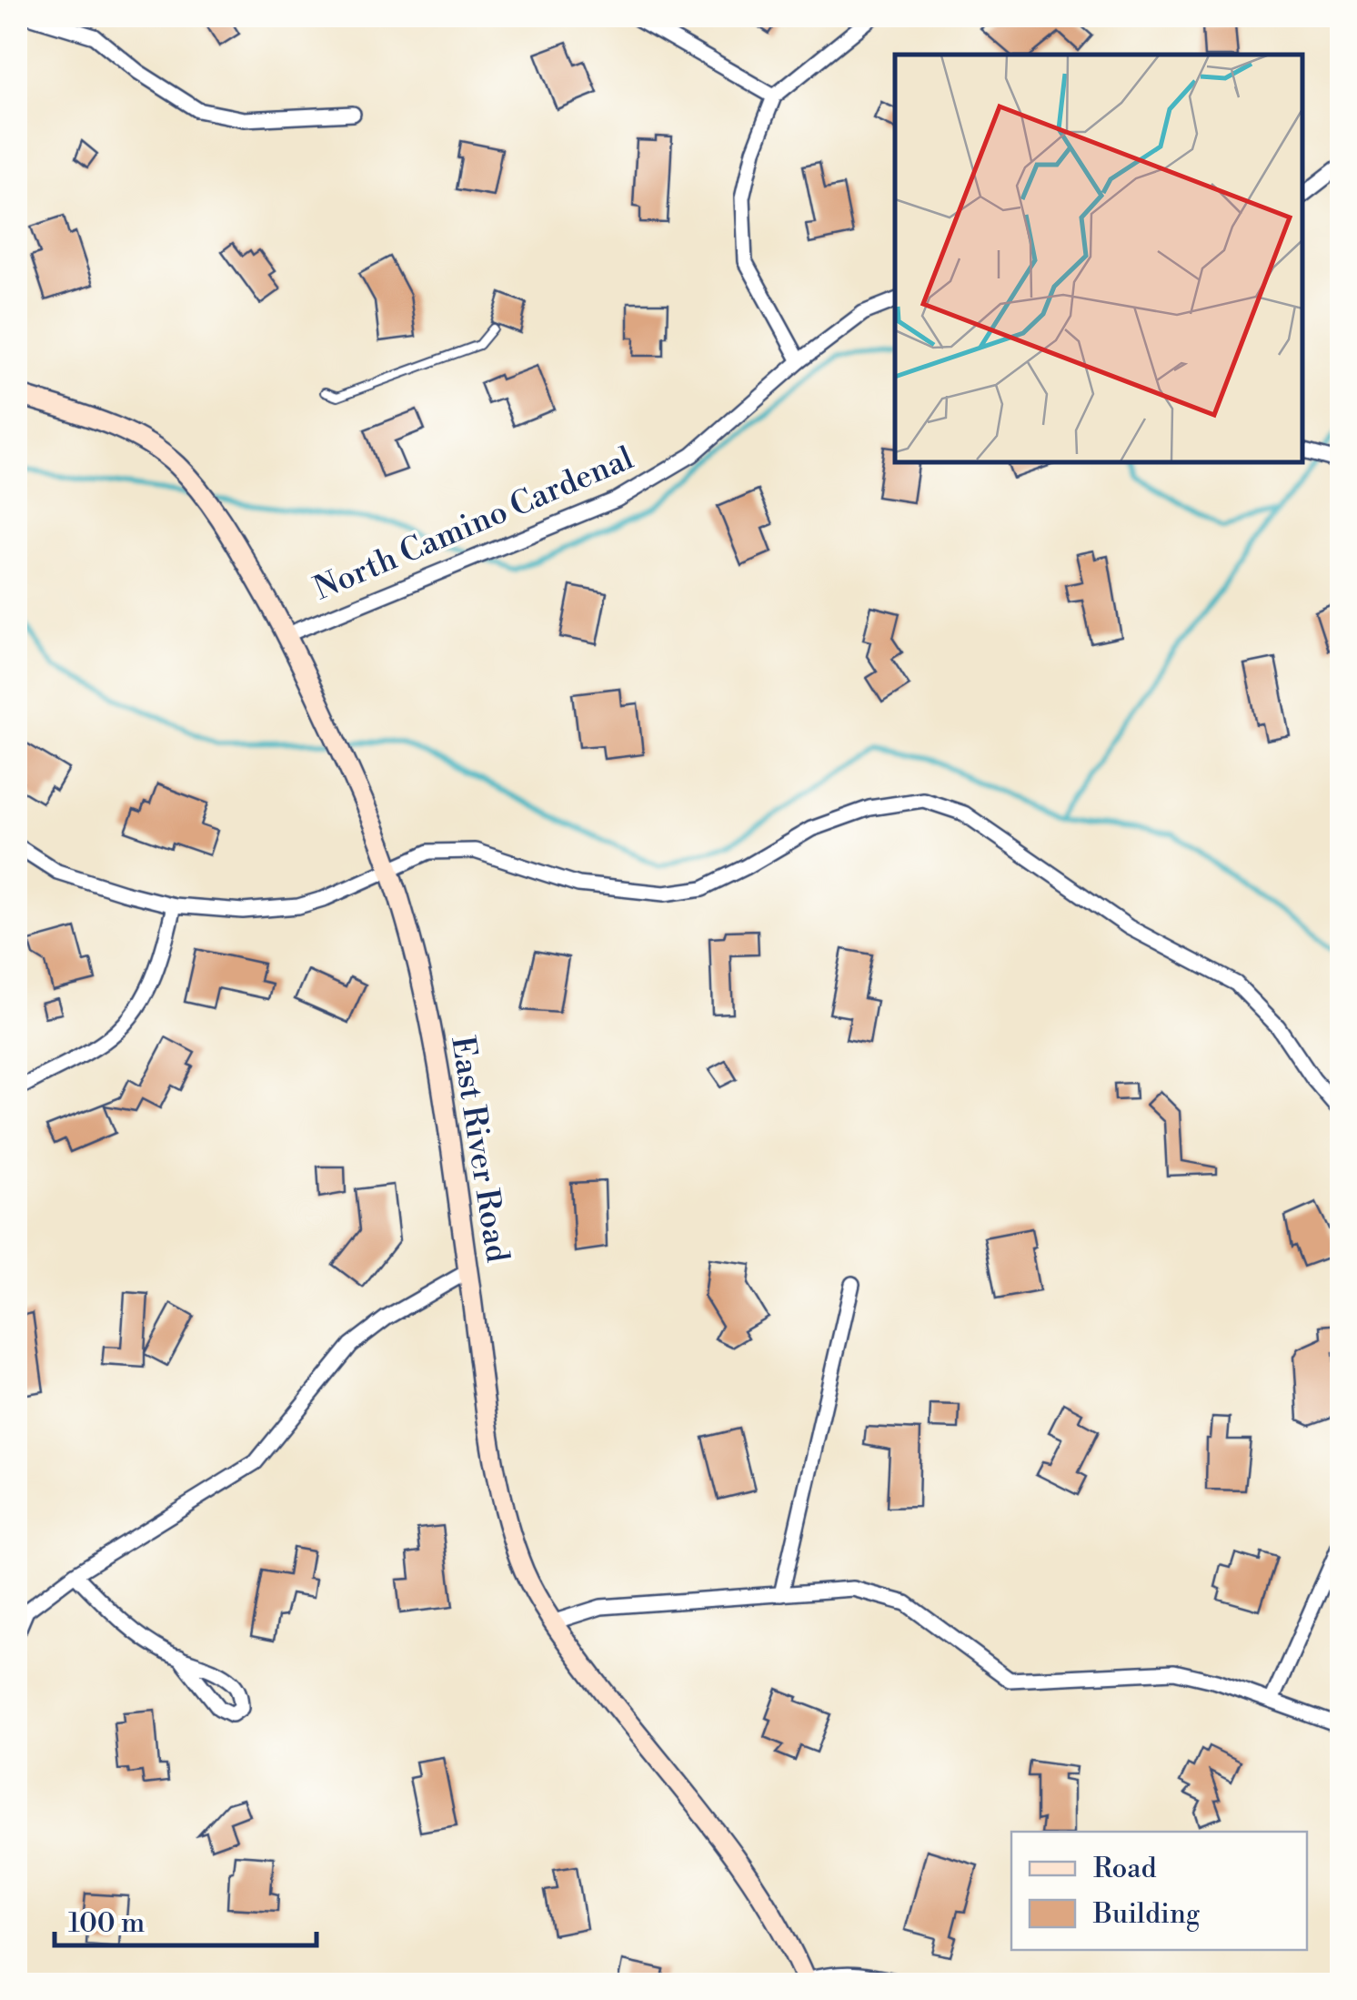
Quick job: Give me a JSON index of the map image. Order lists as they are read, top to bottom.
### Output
{
  "streets": {
    "street": ["North Camino Cardenal", "East River Road"]
  },
  "crossings": [
    ["North Camino Cardenal", "East River Road"]
  ],
  "legend": ["Road", "Building"],
  "scale_bar": "100 m"
}
